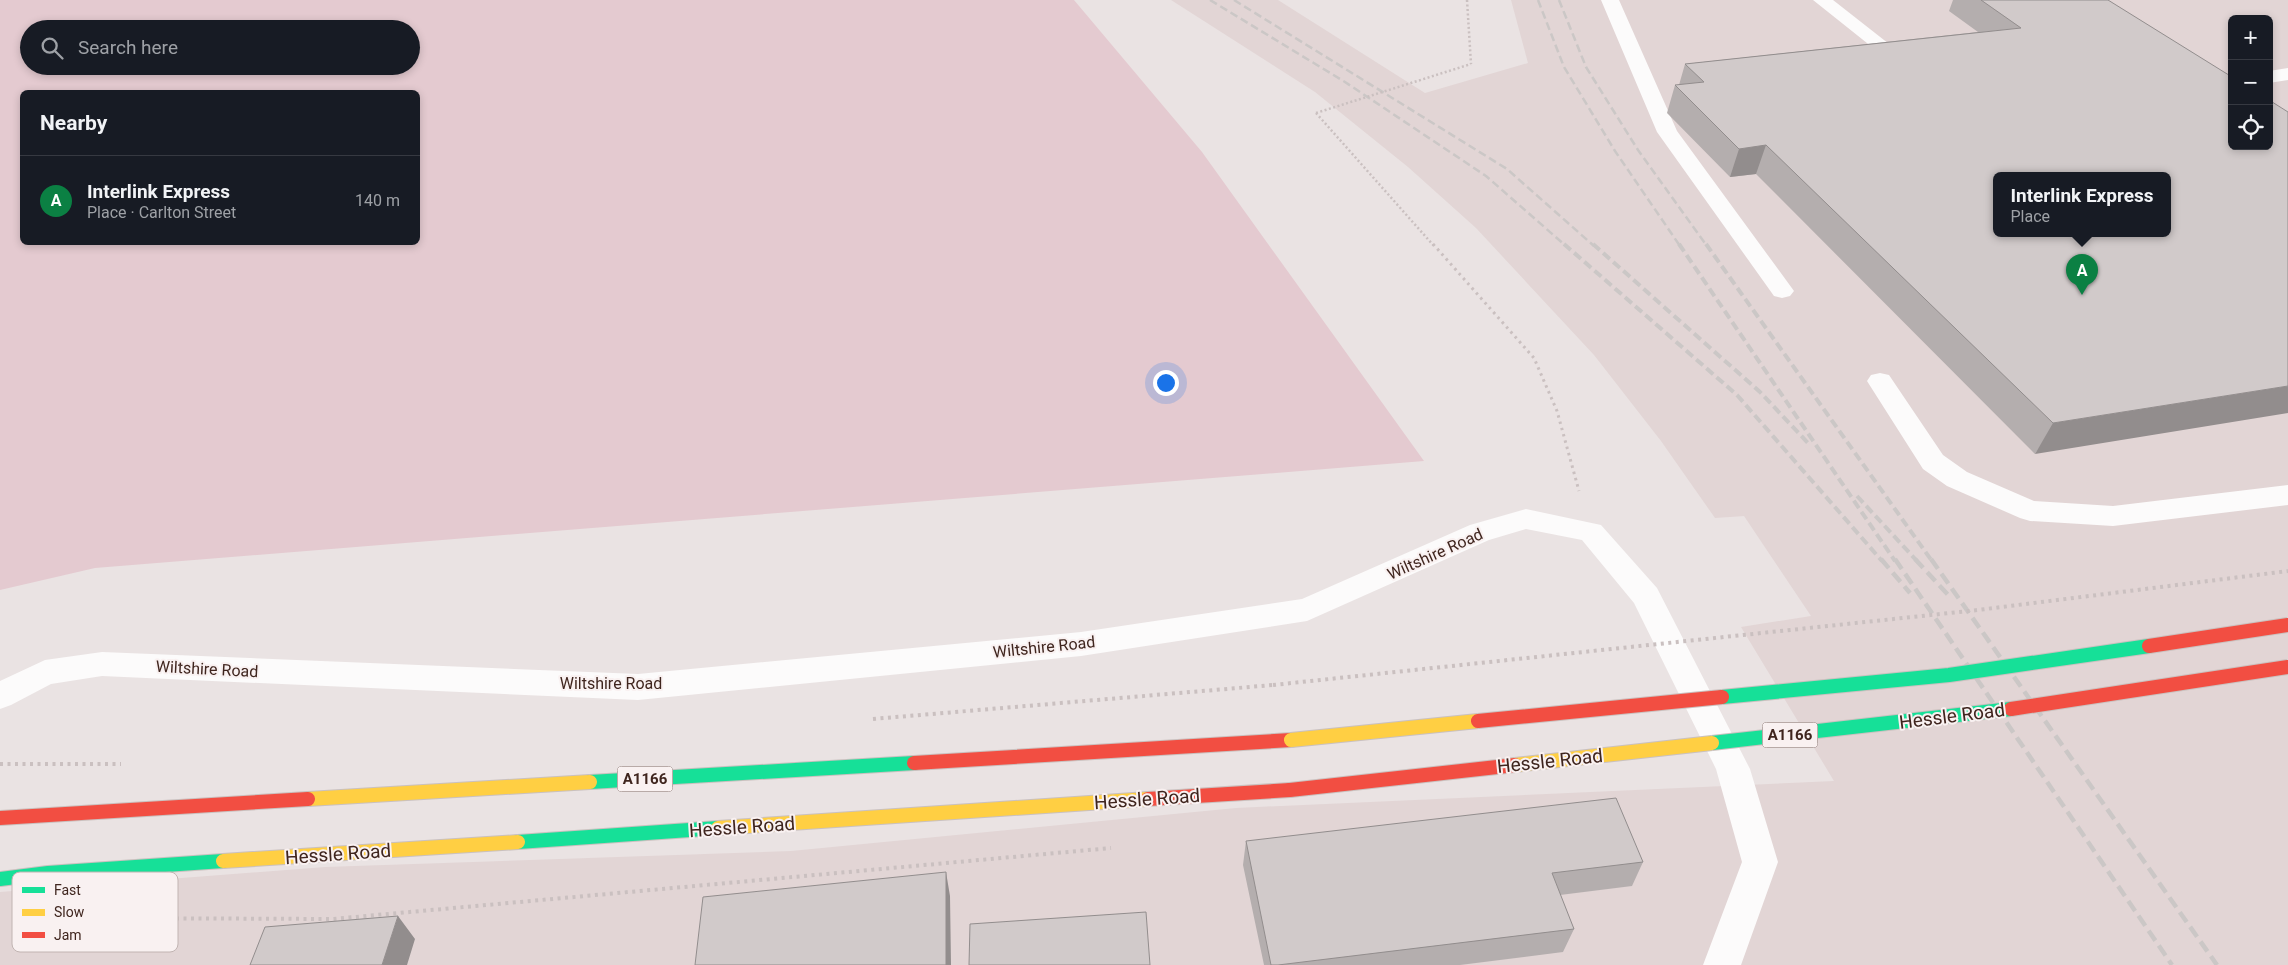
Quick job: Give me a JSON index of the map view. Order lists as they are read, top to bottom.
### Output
{
  "streets": {
    "main road": ["Hessle Road", "A1166"],
    "street": ["Wiltshire Road"]
  },
  "legend": ["Fast", "Slow", "Jam"],
  "page": {
    "map_buttons": ["+", "−"],
    "search": "Search here",
    "heading": "Nearby",
    "list": [
      {
        "mark": "A",
        "name": "Interlink Express",
        "note": "Place · Carlton Street",
        "value": "140 m"
      }
    ],
    "popup": ["Interlink Express", "Place"],
    "pins": "A"
  }
}
